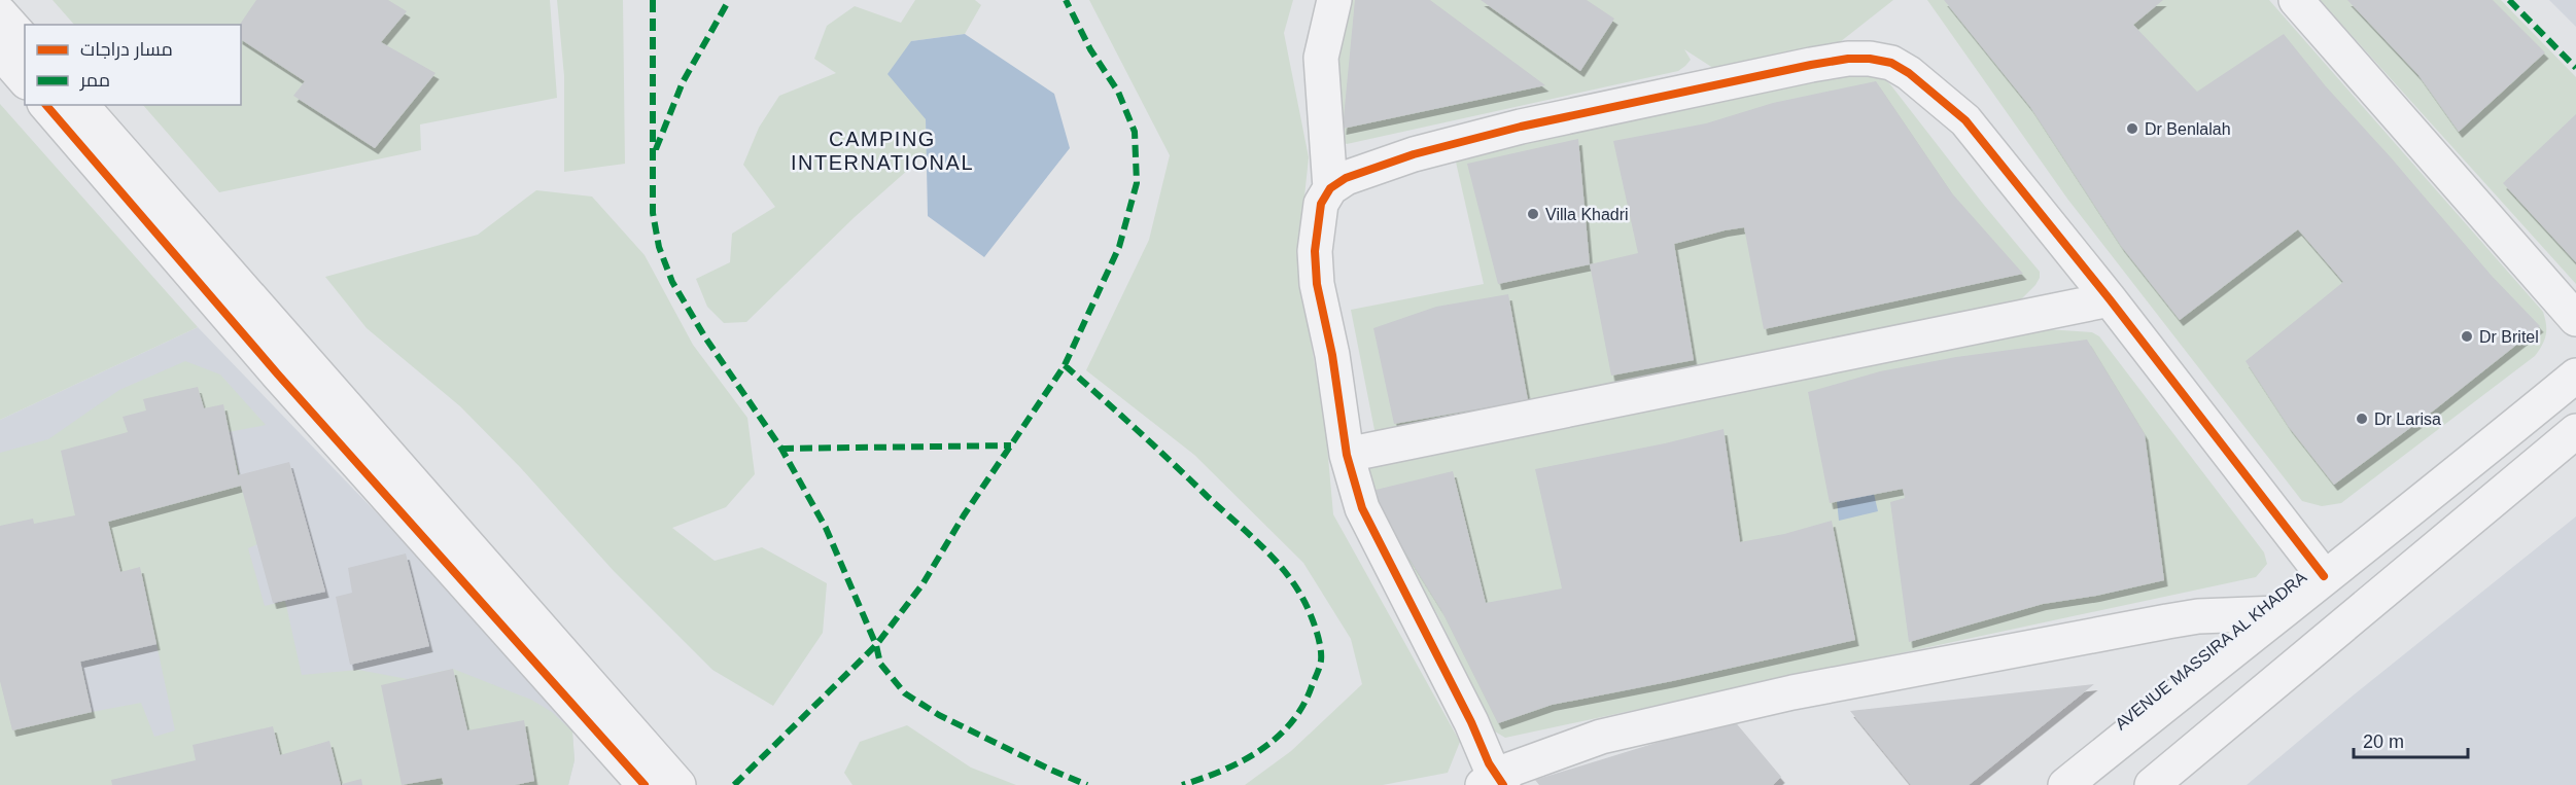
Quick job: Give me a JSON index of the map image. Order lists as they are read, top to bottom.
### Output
{
  "streets": {
    "street": ["AVENUE MASSIRA AL KHADRA"]
  },
  "districts": ["CAMPING INTERNATIONAL"],
  "places": [
    "Dr Benlalah",
    "Villa Khadri",
    "Dr Britel",
    "Dr Larisa"
  ],
  "legend": ["مسار دراجات", "ممر"],
  "scale_bar": "20 m"
}
